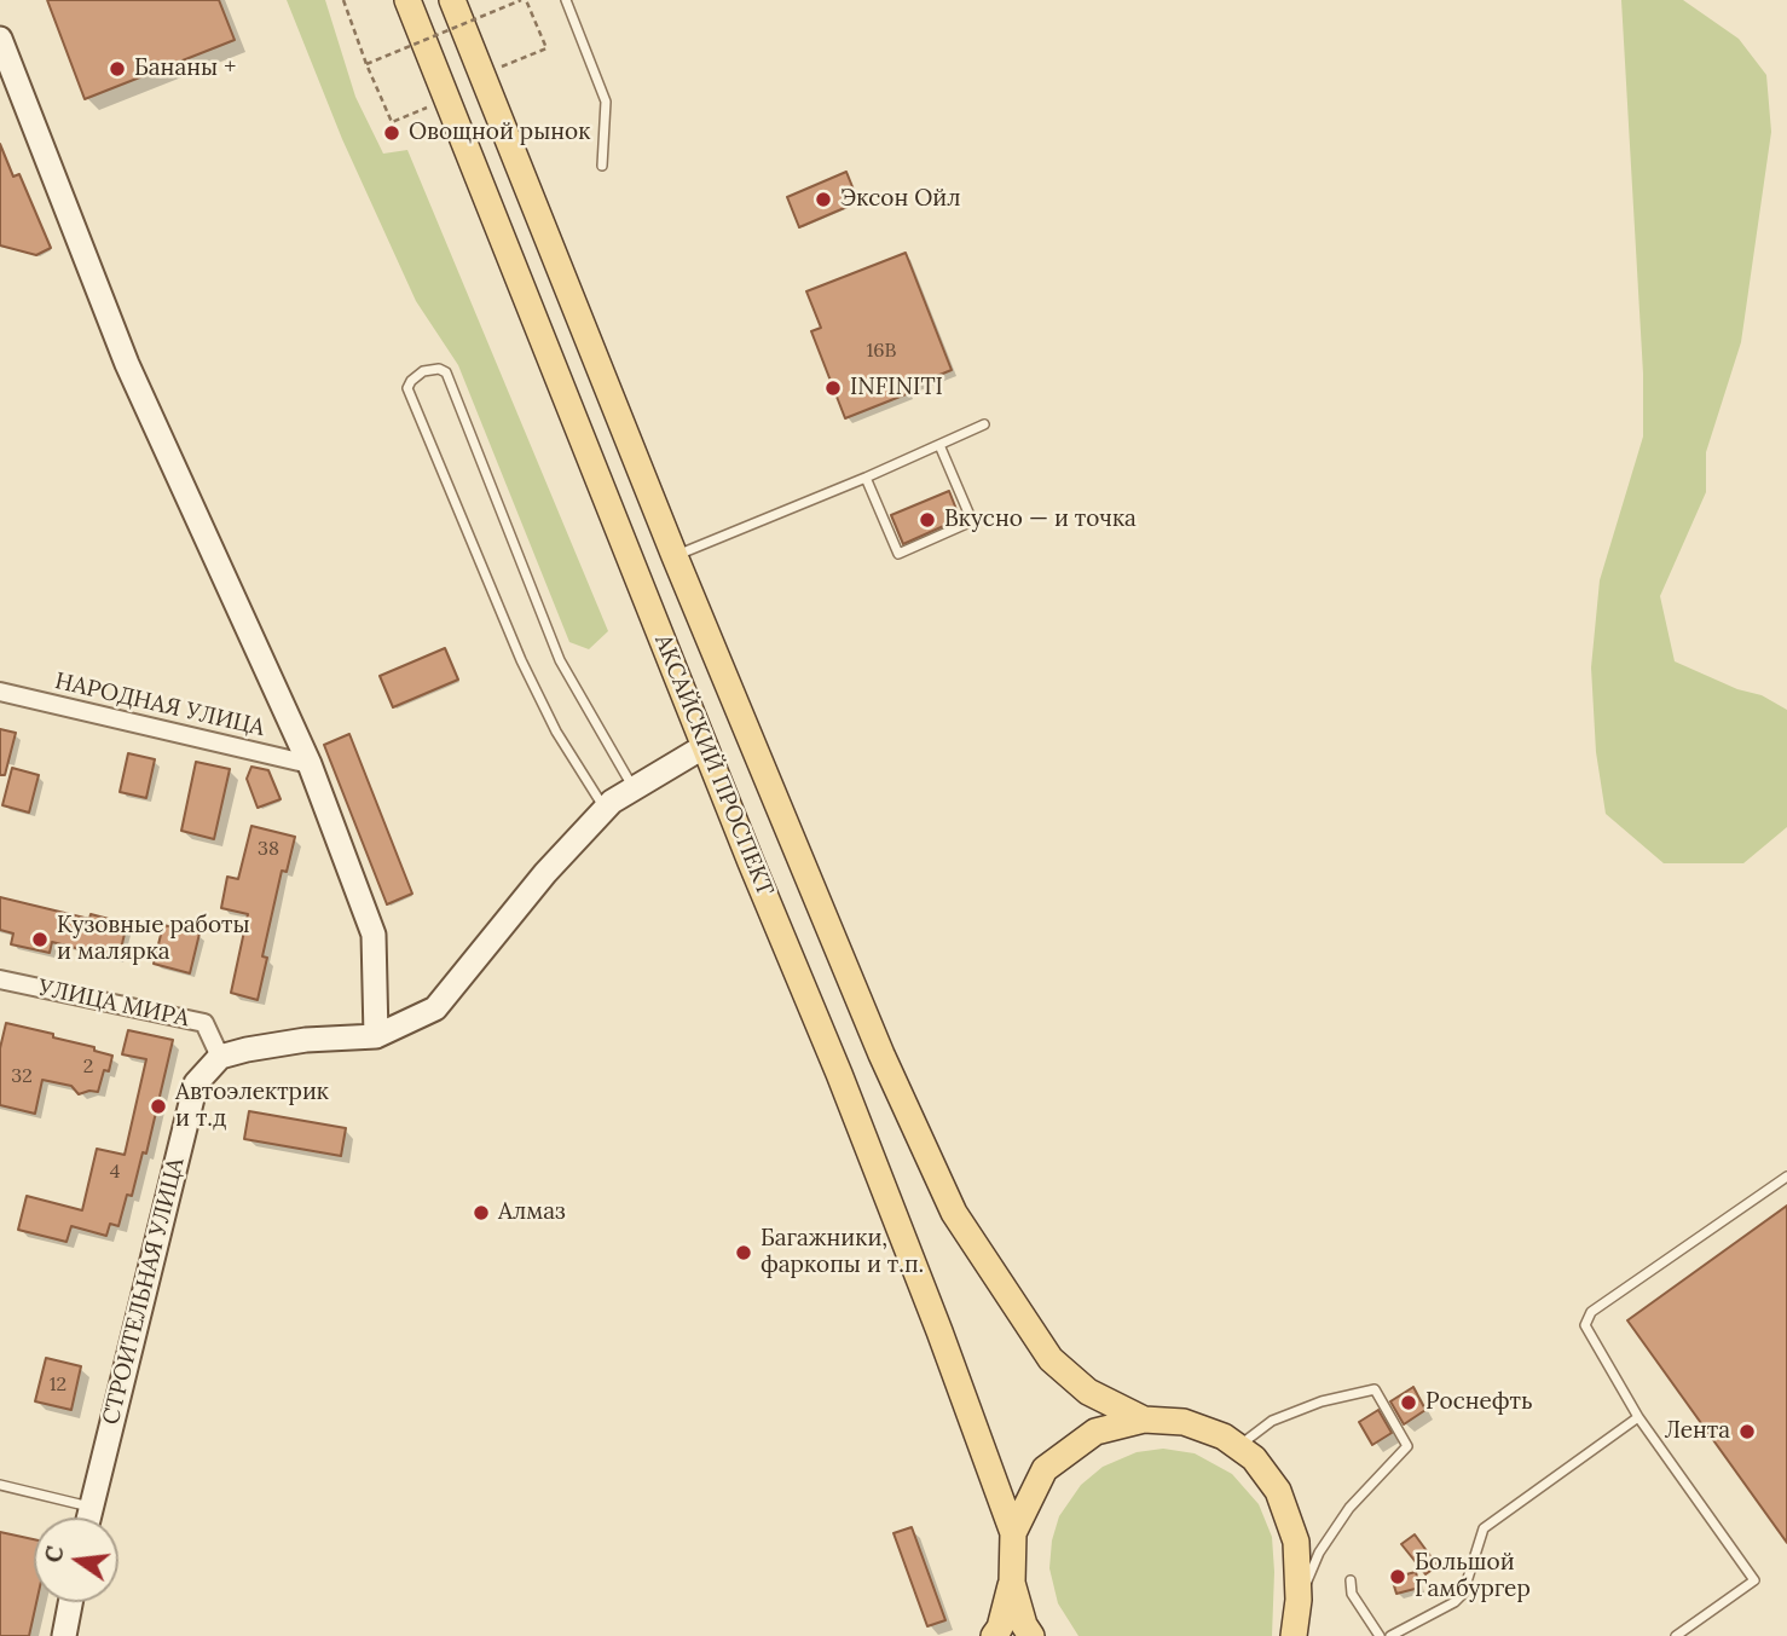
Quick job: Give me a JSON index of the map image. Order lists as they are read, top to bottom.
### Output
{
  "streets": {
    "main road": ["АКСАЙСКИЙ ПРОСПЕКТ"],
    "street": ["НАРОДНАЯ УЛИЦА", "УЛИЦА МИРА", "СТРОИТЕЛЬНАЯ УЛИЦА"]
  },
  "crossings": [
    ["УЛИЦА МИРА", "СТРОИТЕЛЬНАЯ УЛИЦА"]
  ],
  "places": [
    "Бананы +",
    "Овощной рынок",
    "Эксон Ойл",
    "INFINITI",
    "Вкусно — и точка",
    "Кузовные работы и малярка",
    "Автоэлектрик и т.д",
    "Алмаз",
    "Багажники, фаркопы и т.п.",
    "Роснефть",
    "Лента",
    "Большой Гамбургер"
  ],
  "house_numbers": [
    "16В",
    "38",
    "2",
    "32",
    "4",
    "12"
  ],
  "north": "left"
}
